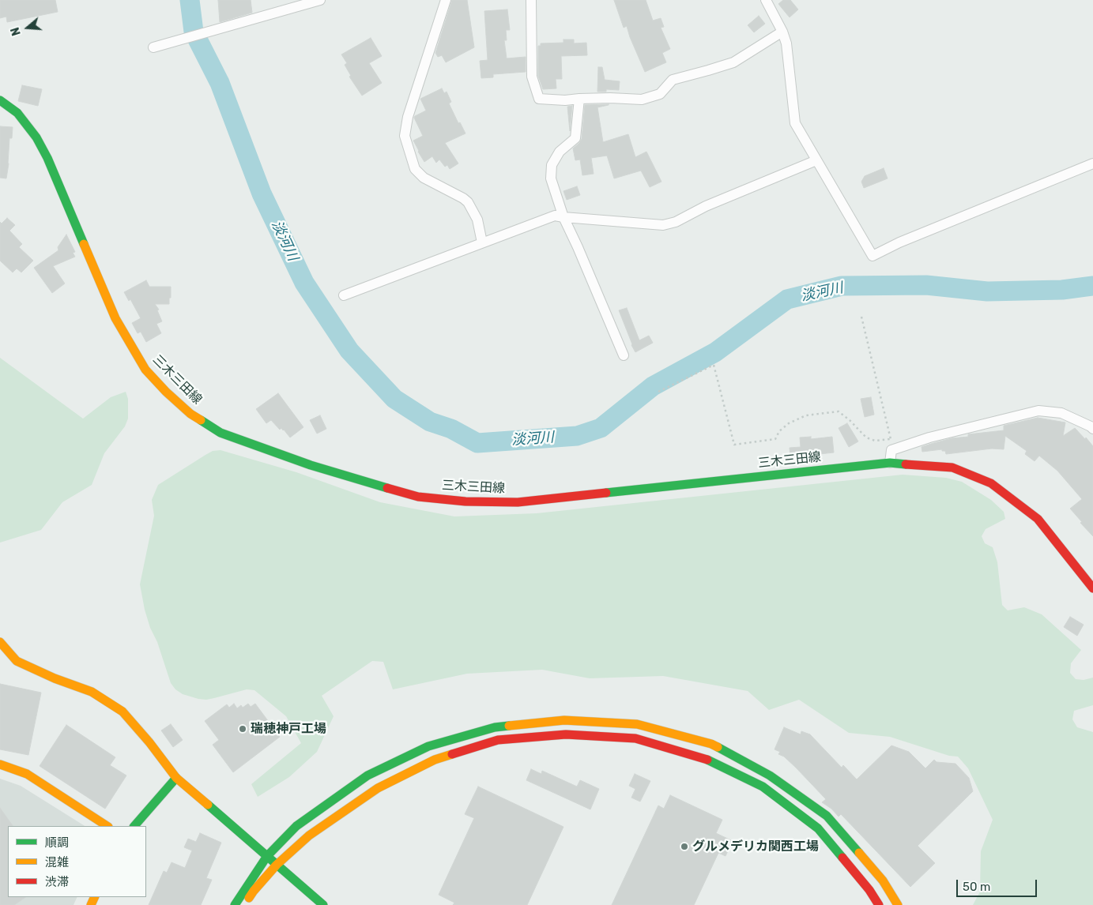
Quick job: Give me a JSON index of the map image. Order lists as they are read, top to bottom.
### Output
{
  "streets": {
    "street": ["三木三田線"]
  },
  "water": ["淡河川"],
  "places": ["瑞穂神戸工場", "グルメデリカ関西工場"],
  "legend": ["順調", "混雑", "渋滞"],
  "scale_bar": "50 m",
  "north": "left"
}
